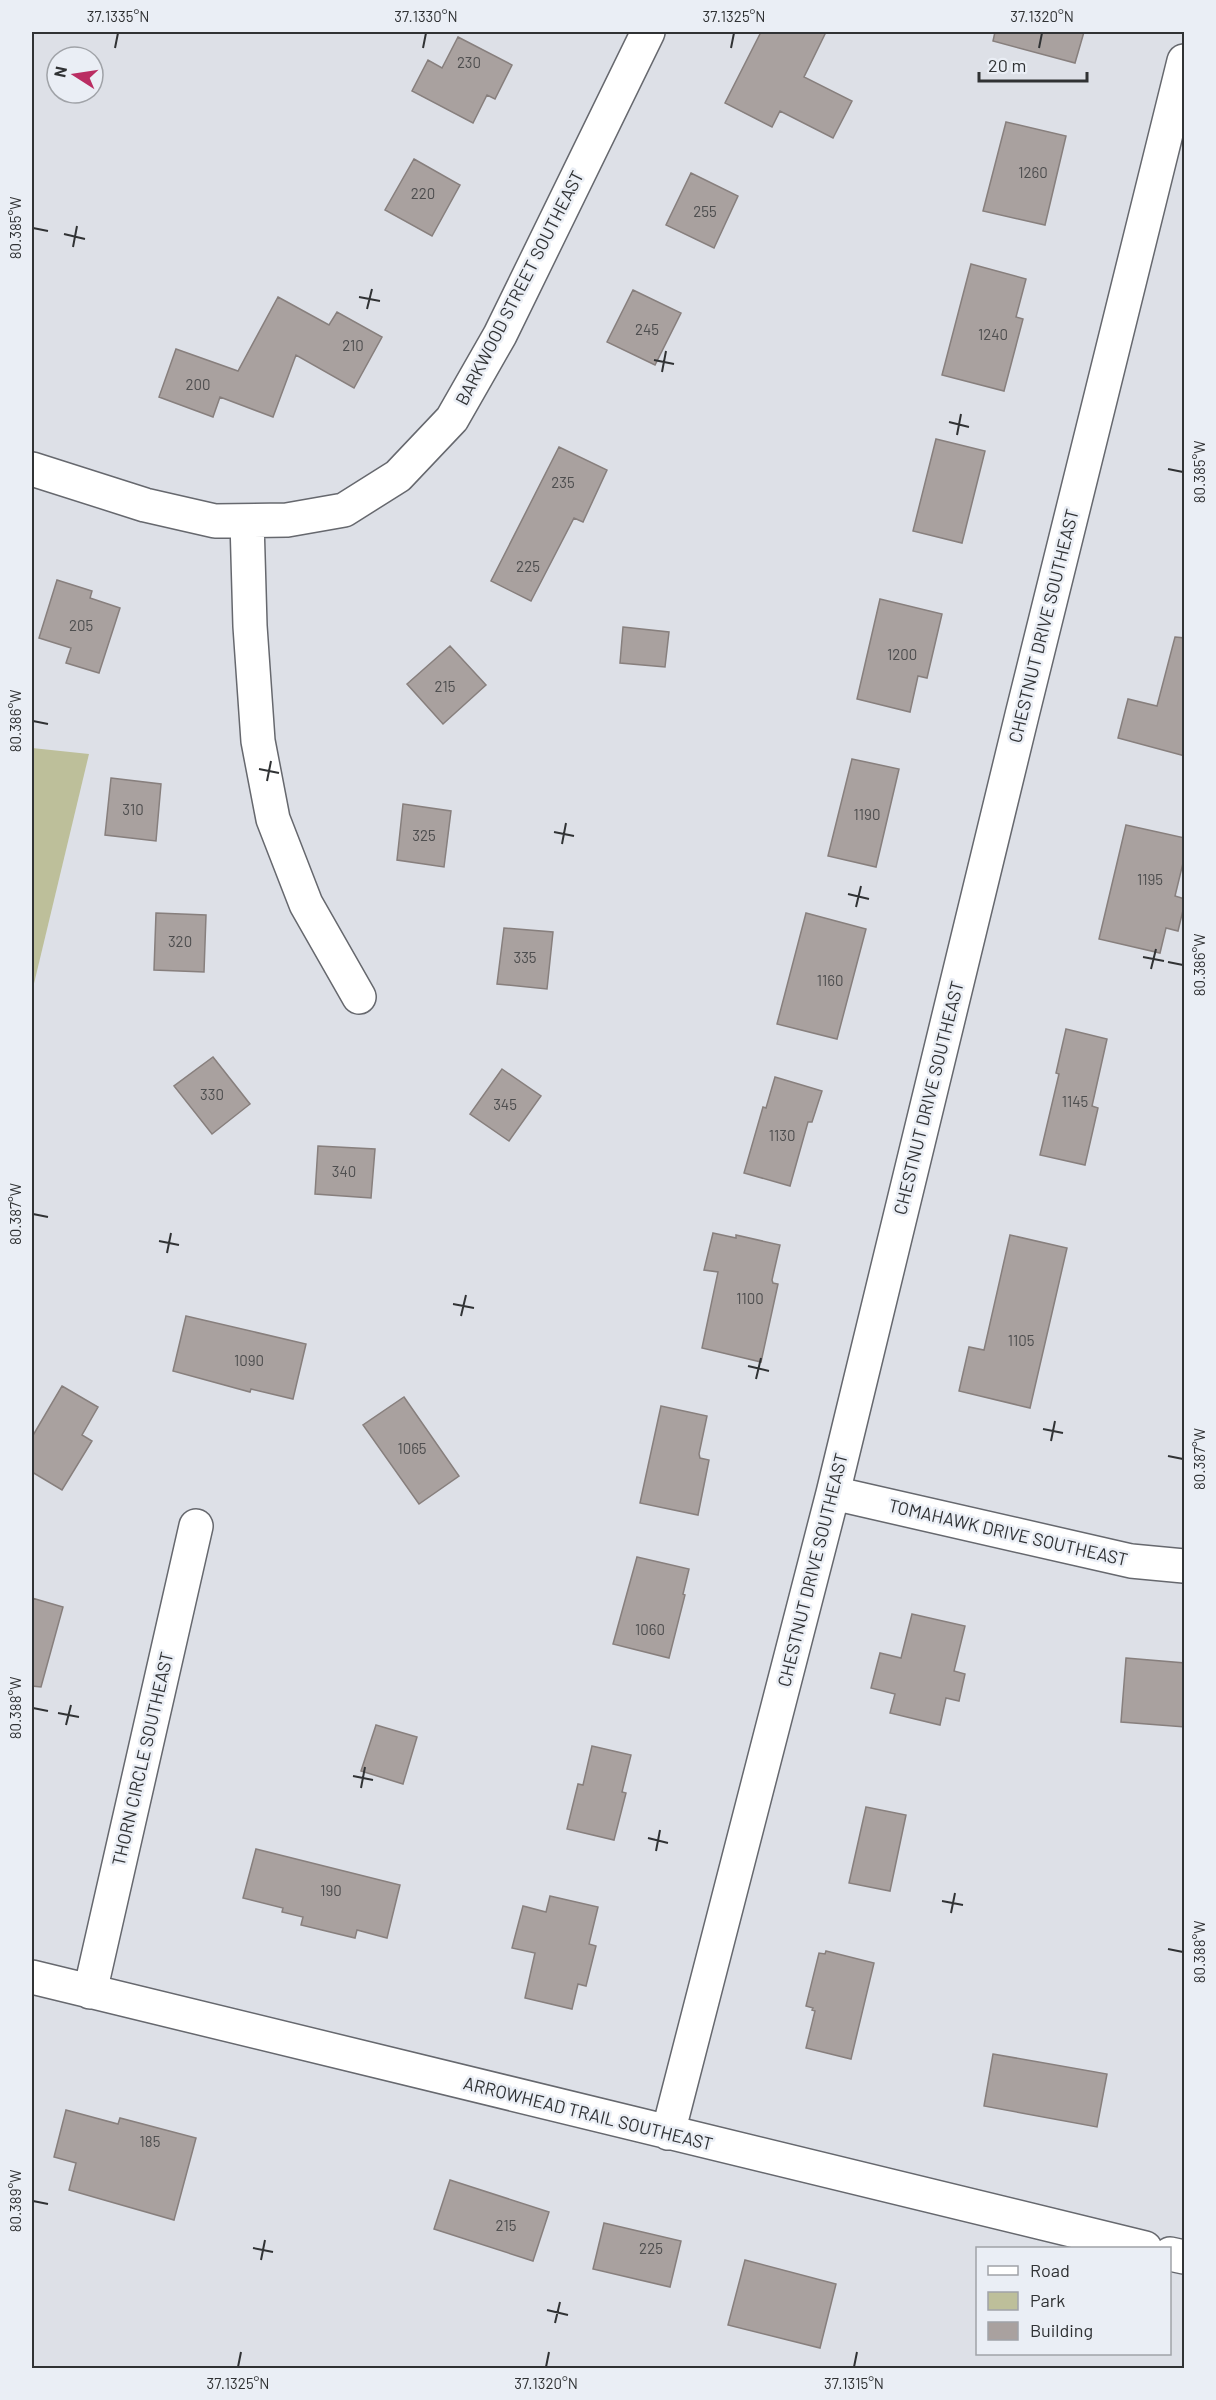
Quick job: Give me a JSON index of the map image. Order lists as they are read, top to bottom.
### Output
{
  "streets": {
    "street": [
      "BARKWOOD STREET SOUTHEAST",
      "CHESTNUT DRIVE SOUTHEAST",
      "TOMAHAWK DRIVE SOUTHEAST",
      "THORN CIRCLE SOUTHEAST",
      "ARROWHEAD TRAIL SOUTHEAST"
    ]
  },
  "crossings": [
    ["CHESTNUT DRIVE SOUTHEAST", "TOMAHAWK DRIVE SOUTHEAST"],
    ["CHESTNUT DRIVE SOUTHEAST", "ARROWHEAD TRAIL SOUTHEAST"],
    ["THORN CIRCLE SOUTHEAST", "ARROWHEAD TRAIL SOUTHEAST"]
  ],
  "house_numbers": [
    "230",
    "1260",
    "220",
    "255",
    "245",
    "1240",
    "210",
    "200",
    "235",
    "225",
    "205",
    "1200",
    "215",
    "310",
    "1190",
    "325",
    "1195",
    "320",
    "335",
    "1160",
    "330",
    "1145",
    "345",
    "1130",
    "340",
    "1100",
    "1105",
    "1090",
    "1065",
    "1060",
    "190",
    "185",
    "215",
    "225"
  ],
  "legend": ["Road", "Park", "Building"],
  "scale_bar": "20 m",
  "north": "left",
  "coordinates": [
    "37.1335°N",
    "37.1330°N",
    "37.1325°N",
    "37.1320°N",
    "80.385°W",
    "80.386°W",
    "80.387°W",
    "80.388°W",
    "80.389°W",
    "37.1315°N"
  ]
}
